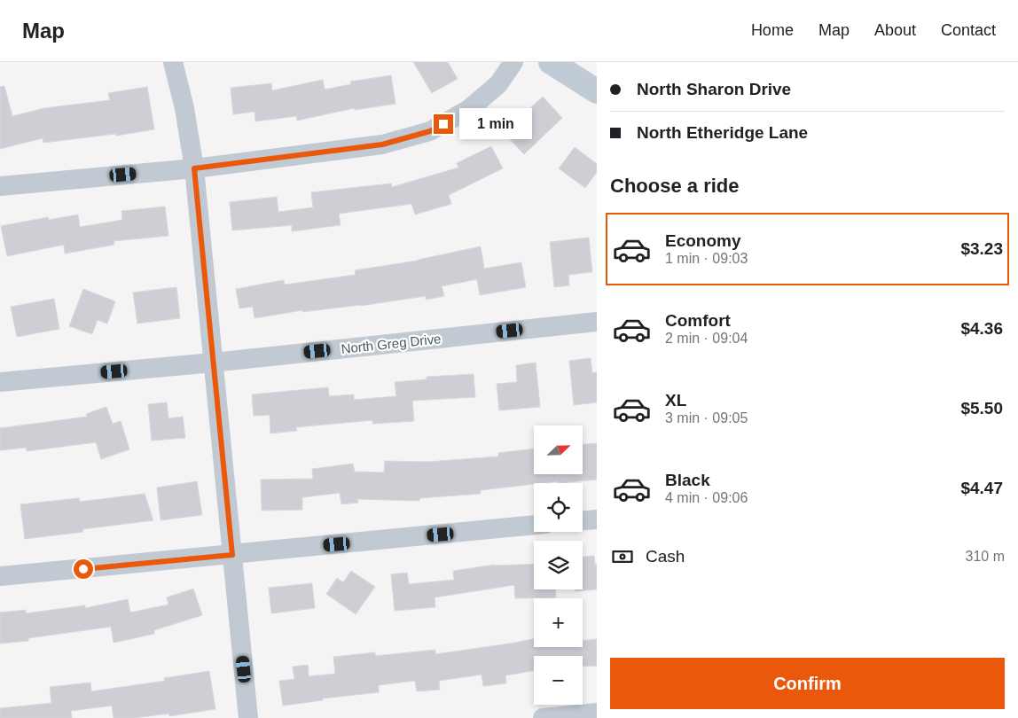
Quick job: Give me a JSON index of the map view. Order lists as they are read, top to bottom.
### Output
{
  "streets": {
    "street": ["North Greg Drive"]
  },
  "north": "top right",
  "page": {
    "header": "Map",
    "nav": [
      "Home",
      "Map",
      "About",
      "Contact"
    ],
    "banner": ["North Sharon Drive", "North Etheridge Lane"],
    "bubble": "1 min",
    "heading": "Choose a ride",
    "list": [
      {
        "name": "Economy",
        "note": "1 min · 09:03",
        "value": "$3.23"
      },
      {
        "name": "Comfort",
        "note": "2 min · 09:04",
        "value": "$4.36"
      },
      {
        "name": "XL",
        "note": "3 min · 09:05",
        "value": "$5.50"
      },
      {
        "name": "Black",
        "note": "4 min · 09:06",
        "value": "$4.47"
      }
    ],
    "map_buttons": ["+", "−"],
    "pay": ["Cash", "310 m"],
    "buttons": "Confirm"
  }
}
